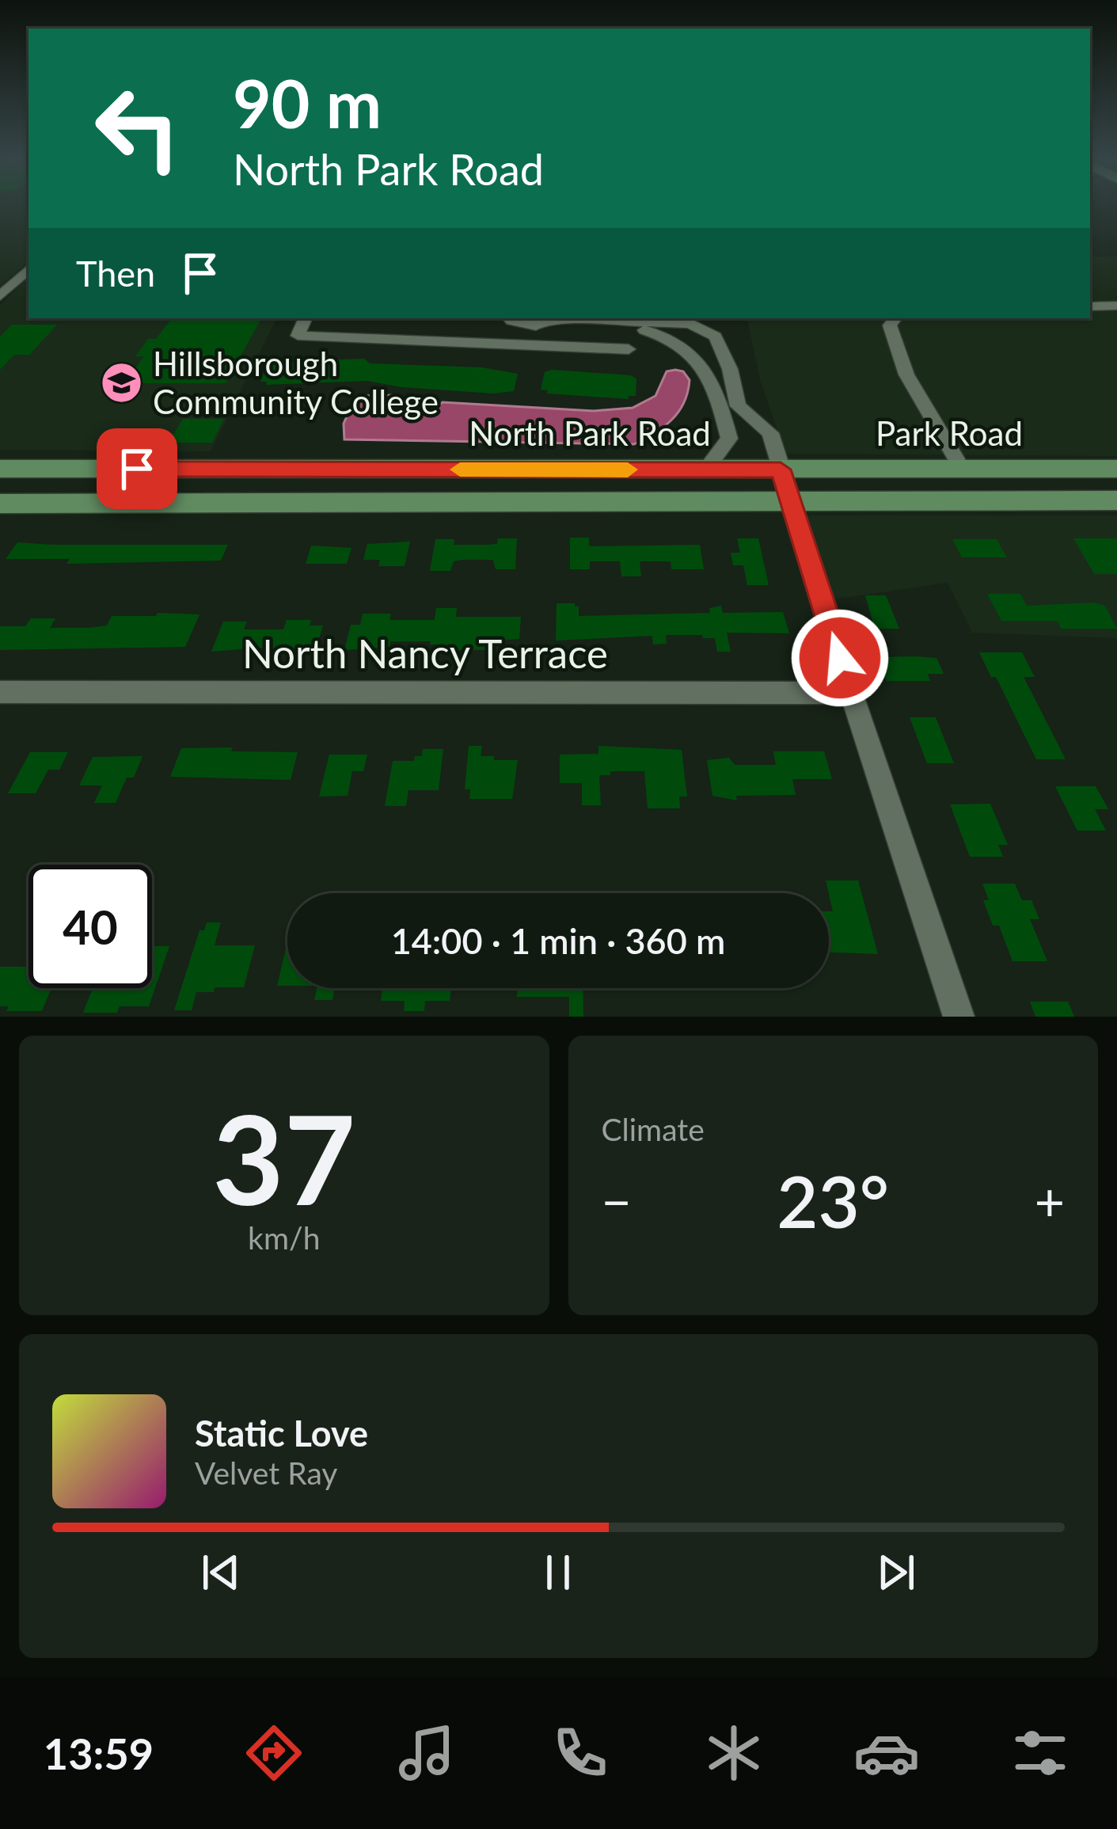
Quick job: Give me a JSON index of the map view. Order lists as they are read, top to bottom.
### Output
{
  "streets": {
    "main road": ["North Park Road", "Park Road"],
    "street": ["North Nancy Terrace"]
  },
  "crossings": [
    ["North Park Road", "Park Road"]
  ],
  "places": {
    "school or university": ["Hillsborough Community College"]
  },
  "page": {
    "turn": ["90 m", "North Park Road"],
    "then": "Then",
    "limit": "40",
    "trip": "14:00 · 1 min · 360 m",
    "tile": [
      ["37", "km/h"],
      "Climate"
    ],
    "heat": ["−", "23°", "+"],
    "song": ["Static Love", "Velvet Ray"],
    "tabs": "13:59"
  }
}
